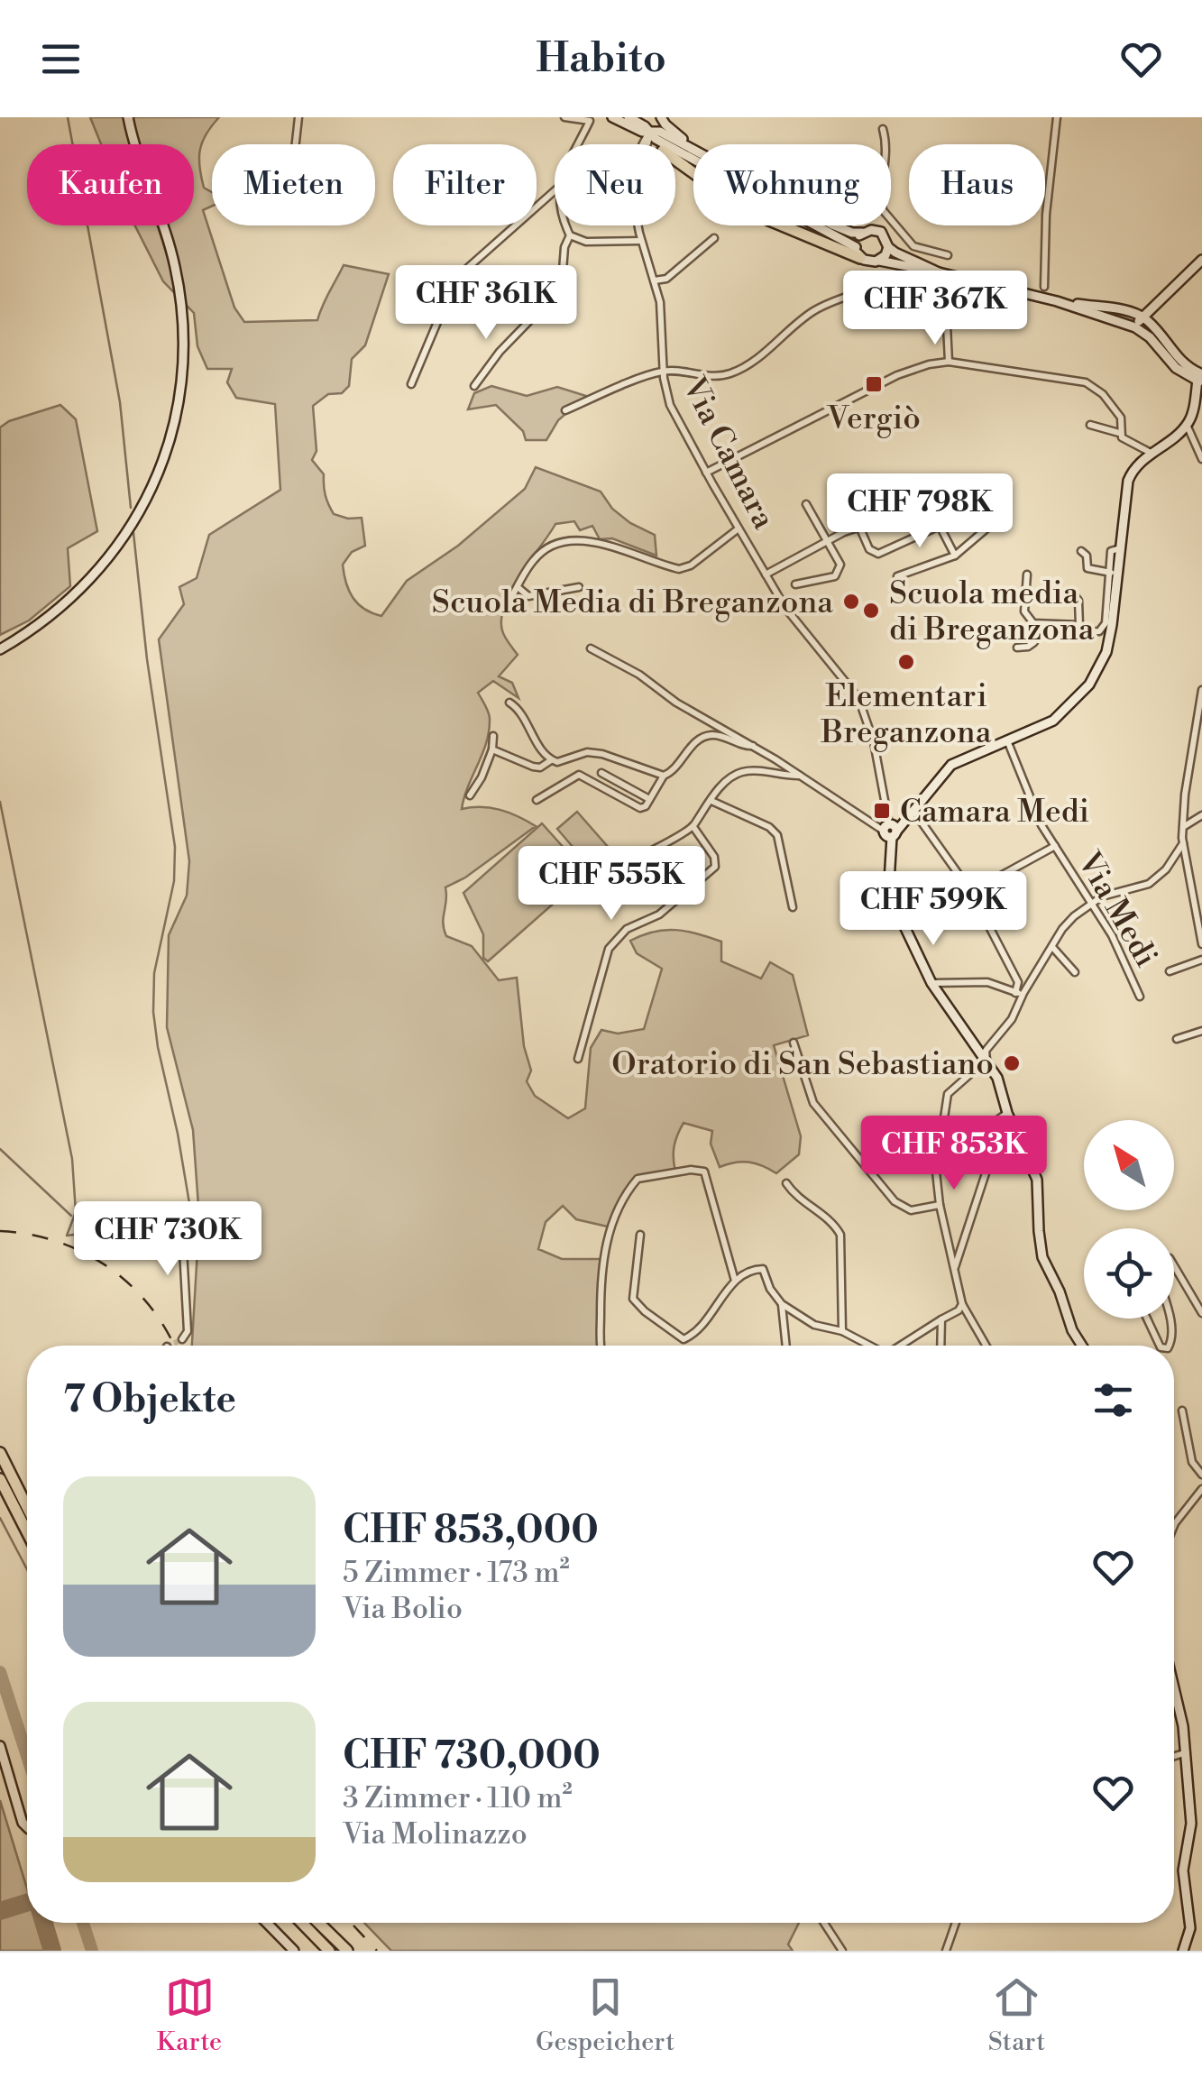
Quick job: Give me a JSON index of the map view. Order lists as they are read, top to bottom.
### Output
{
  "streets": {
    "main road": ["Via Camara"],
    "street": ["Via Medi"]
  },
  "places": {
    "transit": ["Vergiò", "Camara Medi"],
    "other": [
      "Scuola Media di Breganzona",
      "Scuola media di Breganzona",
      "Elementari Breganzona",
      "Oratorio di San Sebastiano"
    ]
  },
  "north": "top left",
  "page": {
    "header": "Habito",
    "chip": [
      "Kaufen",
      "Mieten",
      "Filter",
      "Neu",
      "Wohnung",
      "Haus"
    ],
    "price": [
      "CHF 361K",
      "CHF 367K",
      "CHF 798K",
      "CHF 555K",
      "CHF 599K",
      "CHF 853K",
      "CHF 730K"
    ],
    "heading": "7 Objekte",
    "list": [
      {
        "name": "CHF 853,000",
        "note": "5 Zimmer · 173 m² · Via Bolio"
      },
      {
        "name": "CHF 730,000",
        "note": "3 Zimmer · 110 m² · Via Molinazzo"
      }
    ],
    "tabs": ["Karte", "Gespeichert", "Start"]
  }
}
